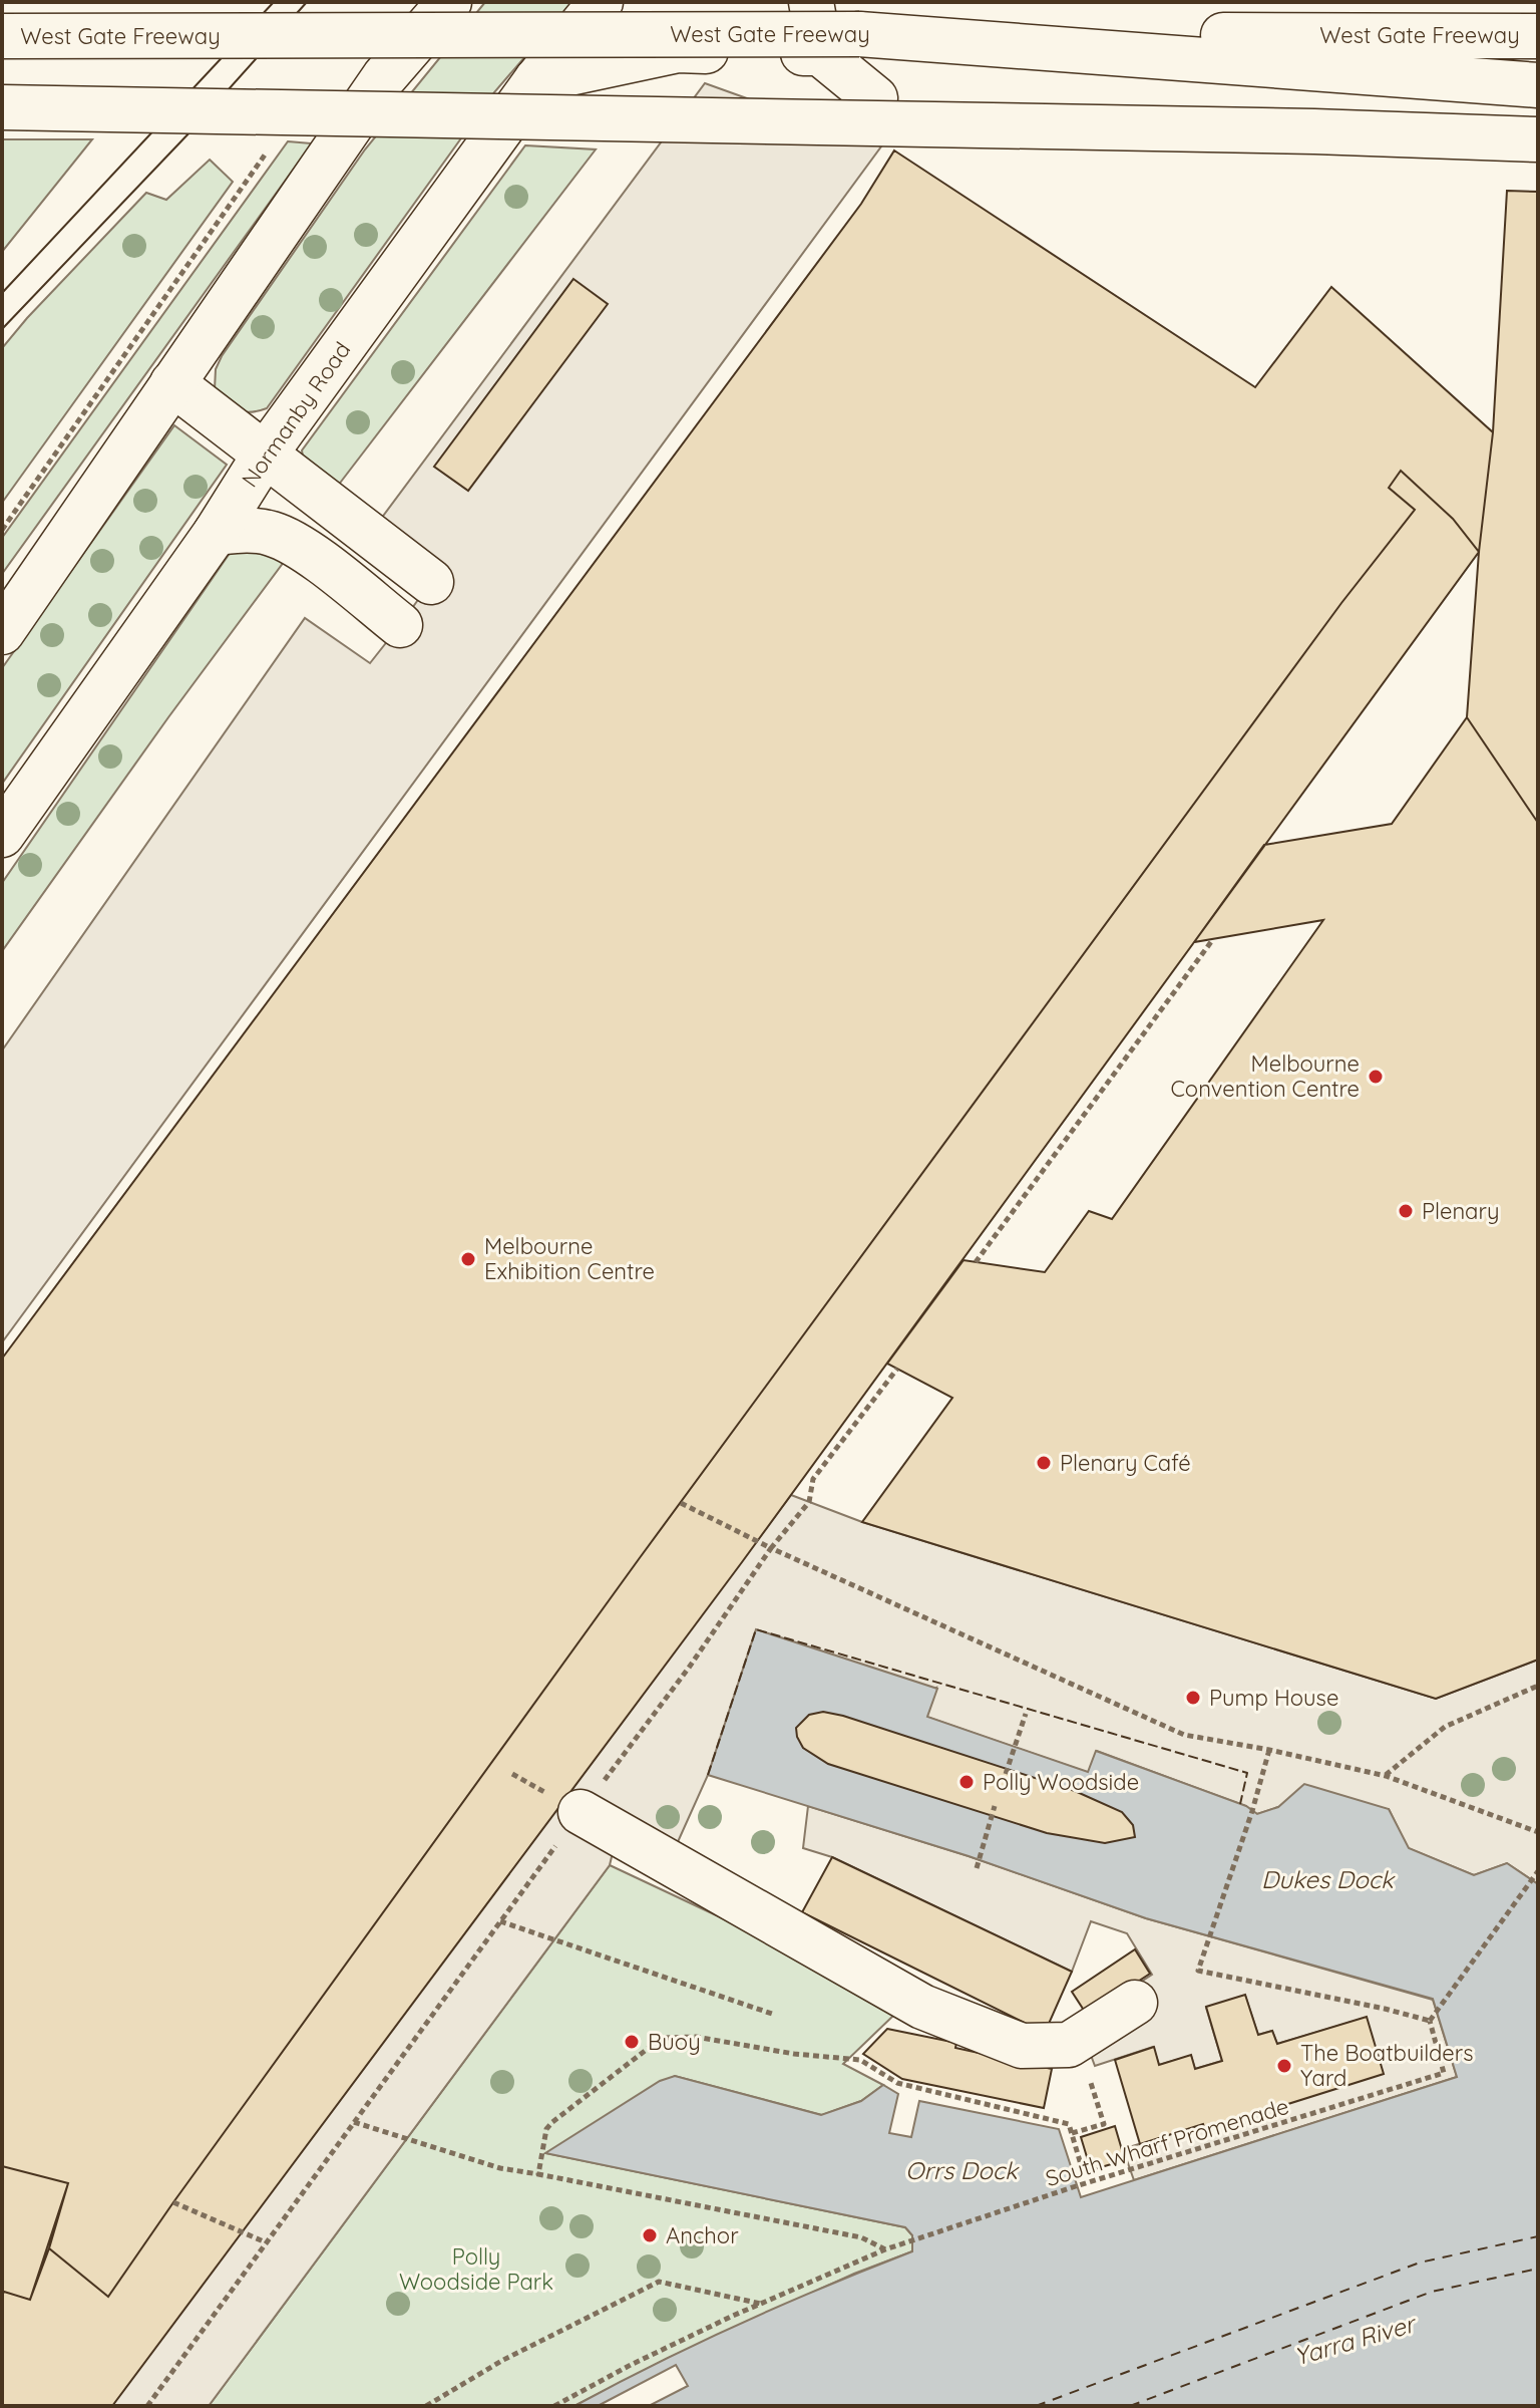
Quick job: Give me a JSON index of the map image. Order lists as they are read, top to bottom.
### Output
{
  "streets": {
    "main road": ["West Gate Freeway", "Normanby Road"],
    "path": ["South Wharf Promenade"]
  },
  "water": ["Dukes Dock", "Orrs Dock", "Yarra River"],
  "parks": ["Polly Woodside Park"],
  "places": [
    "Melbourne Convention Centre",
    "Plenary",
    "Melbourne Exhibition Centre",
    "Plenary Café",
    "Pump House",
    "Polly Woodside",
    "Buoy",
    "The Boatbuilders Yard",
    "Anchor"
  ]
}
